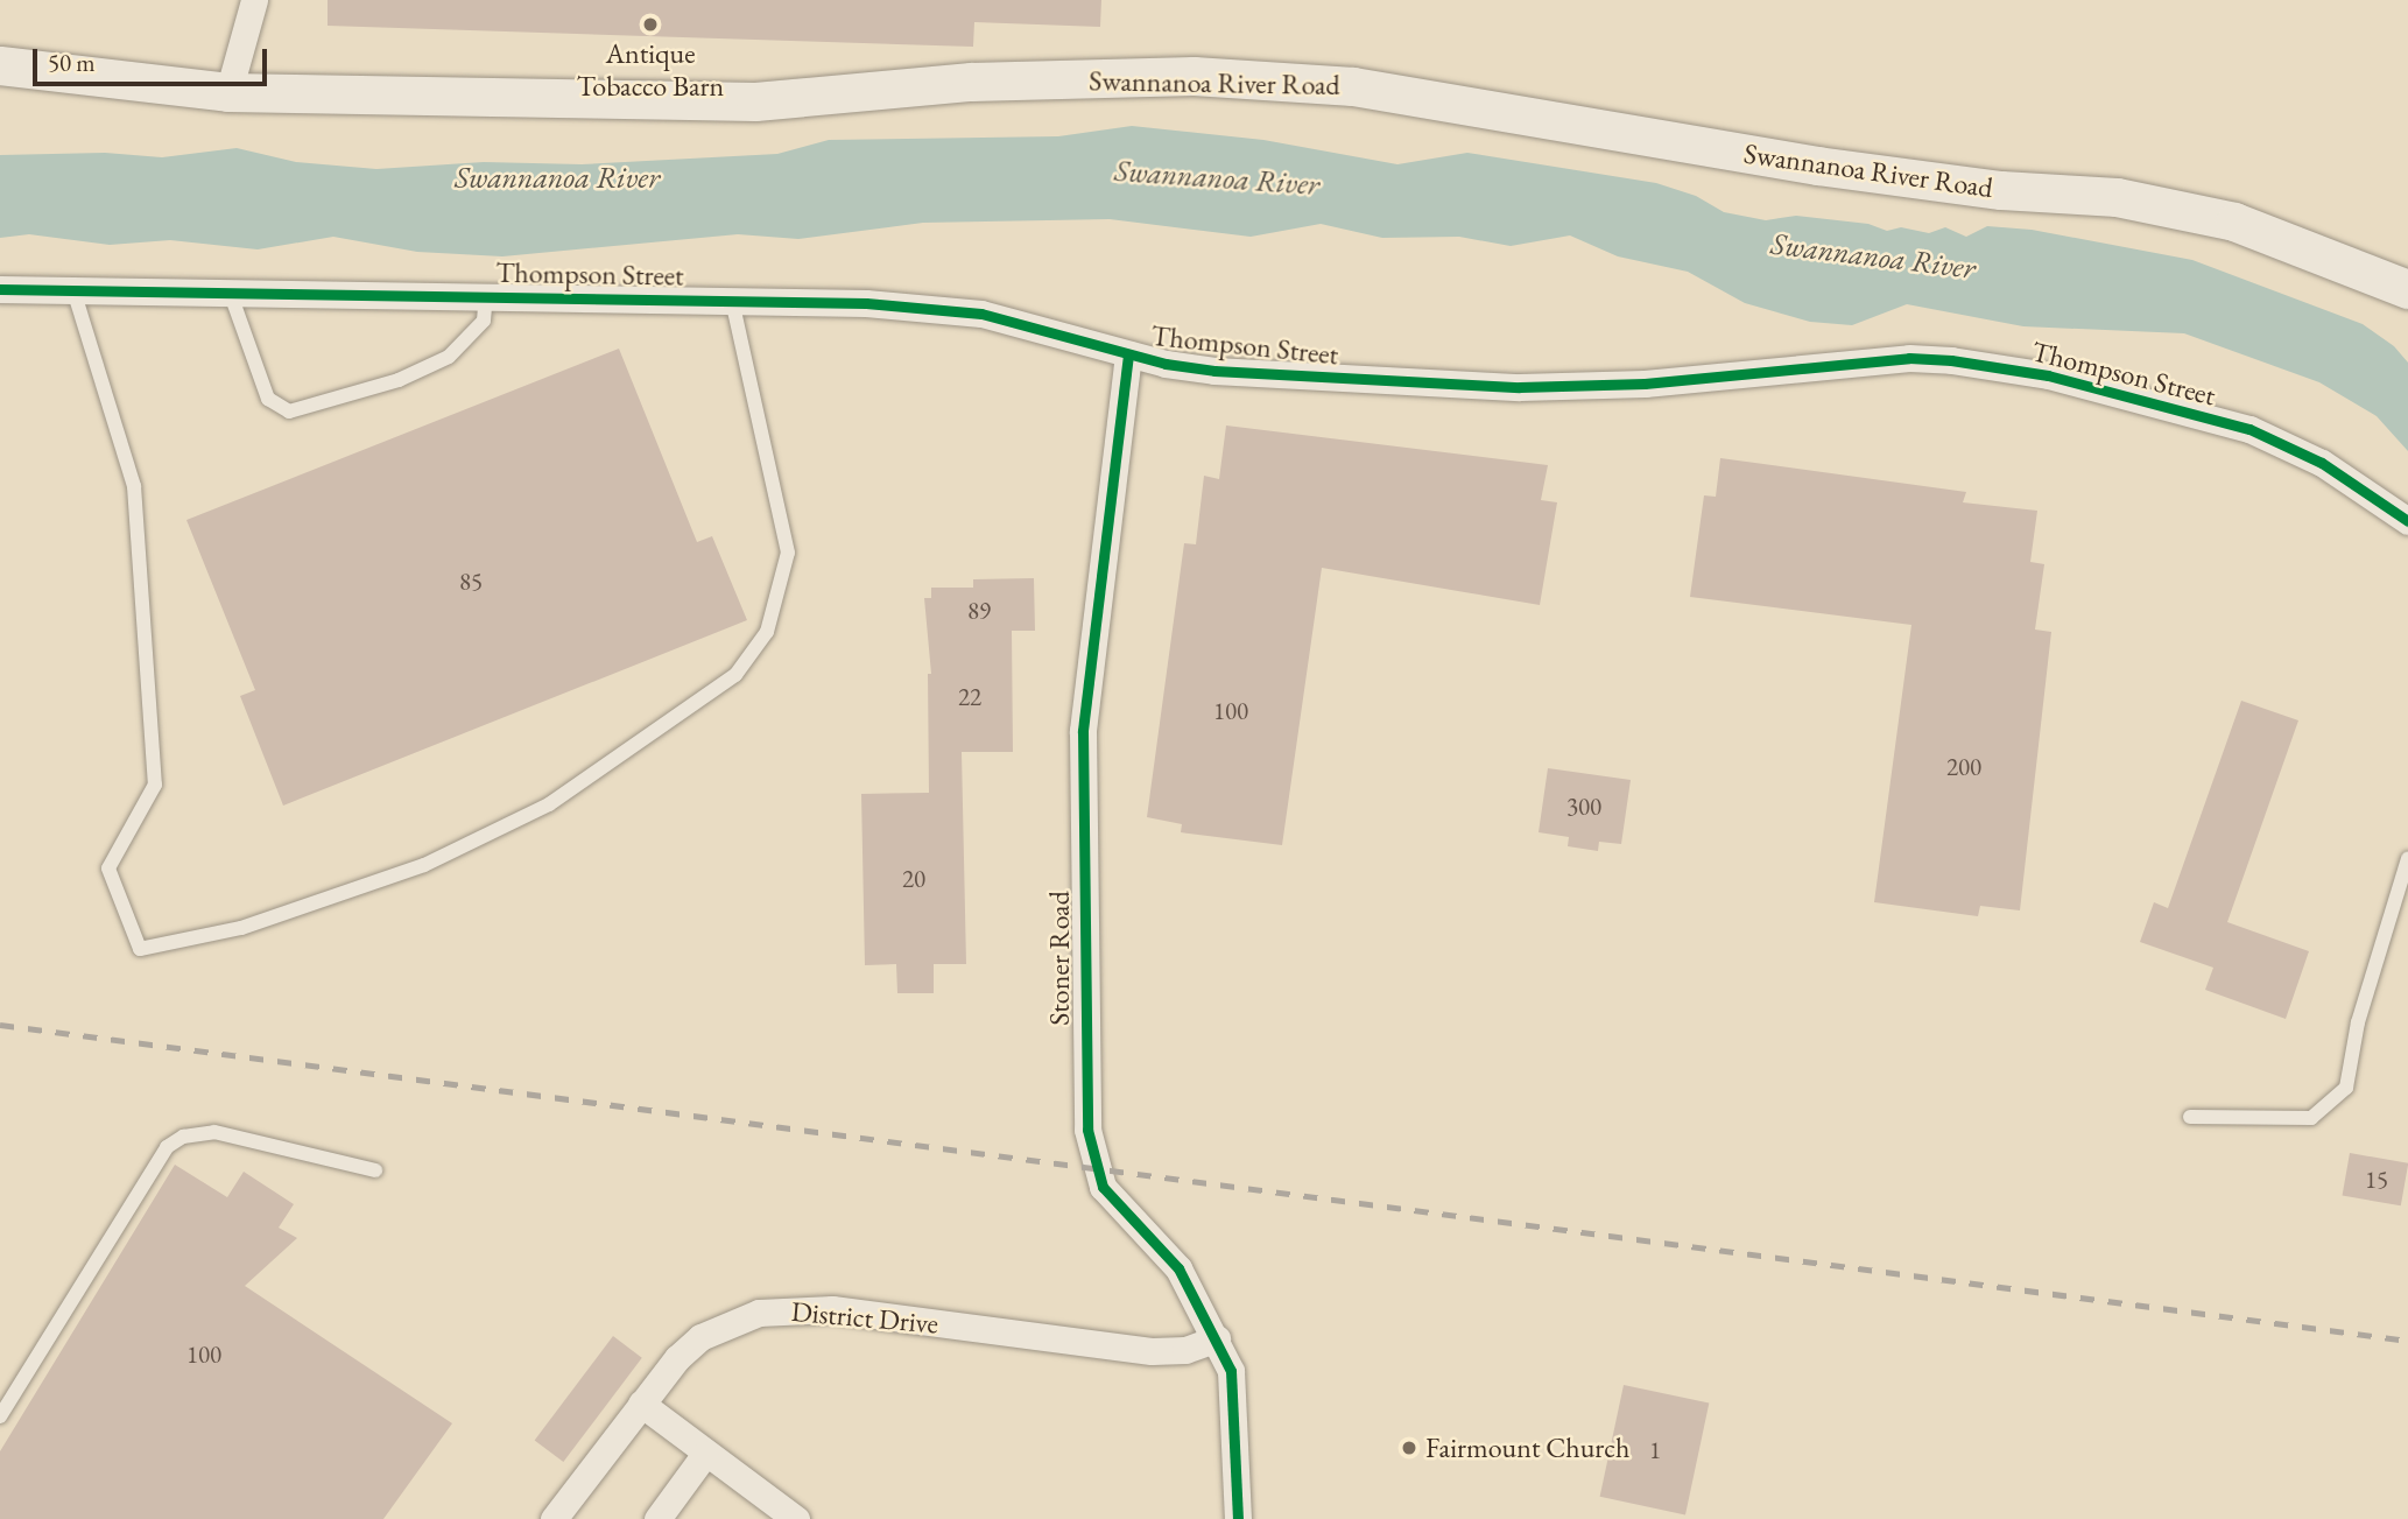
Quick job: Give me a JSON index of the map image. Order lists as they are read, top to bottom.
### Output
{
  "streets": {
    "main road": ["Swannanoa River Road"],
    "street": ["Thompson Street", "Stoner Road", "District Drive"]
  },
  "crossings": [
    ["Thompson Street", "Stoner Road"],
    ["Stoner Road", "District Drive"]
  ],
  "water": ["Swannanoa River"],
  "places": ["Antique Tobacco Barn", "Fairmount Church"],
  "house_numbers": [
    "85",
    "89",
    "22",
    "100",
    "200",
    "300",
    "20",
    "15",
    "100",
    "1"
  ],
  "scale_bar": "50 m"
}
